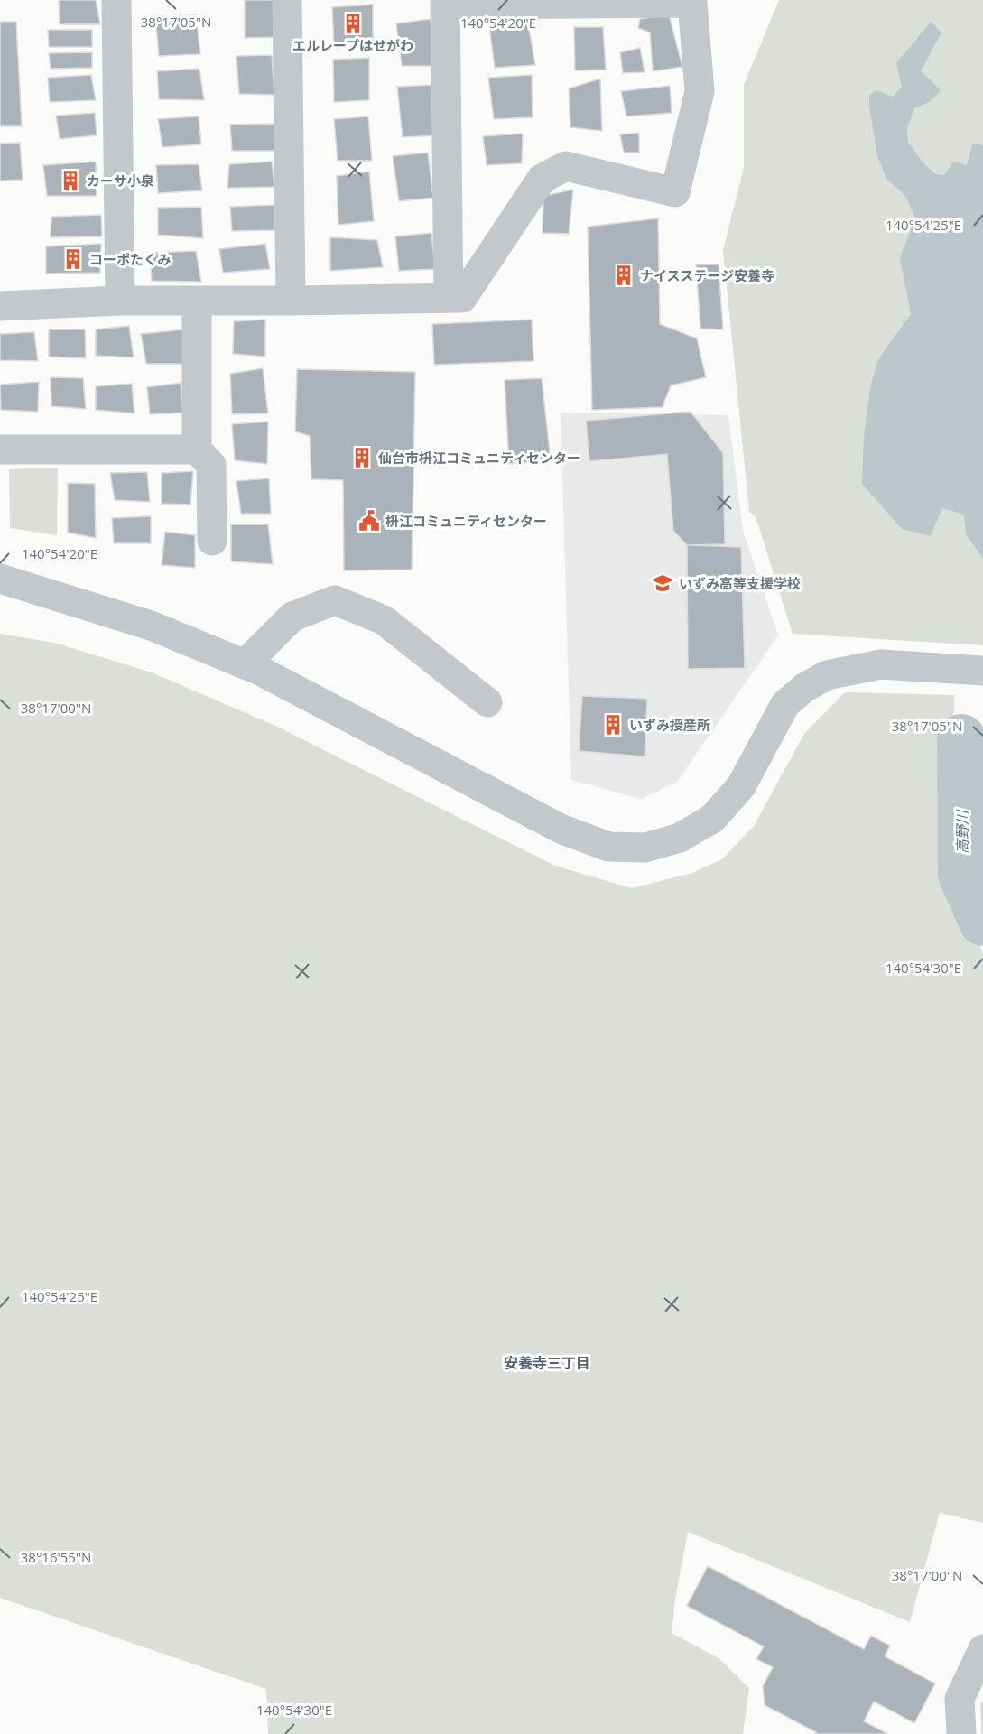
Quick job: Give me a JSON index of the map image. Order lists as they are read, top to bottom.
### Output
{
  "districts": ["安養寺三丁目"],
  "water": ["高野川"],
  "places": {
    "building": [
      "エルレープはせがわ",
      "カーサ小泉",
      "コーポたくみ",
      "ナイスステージ安養寺",
      "仙台市枡江コミュニティセンター",
      "いずみ授産所"
    ],
    "public building": ["枡江コミュニティセンター"],
    "school or university": ["いずみ高等支援学校"]
  },
  "coordinates": [
    "38°17'05\"N",
    "140°54'20\"E",
    "140°54'25\"E",
    "38°17'00\"N",
    "140°54'30\"E",
    "38°16'55\"N"
  ]
}
